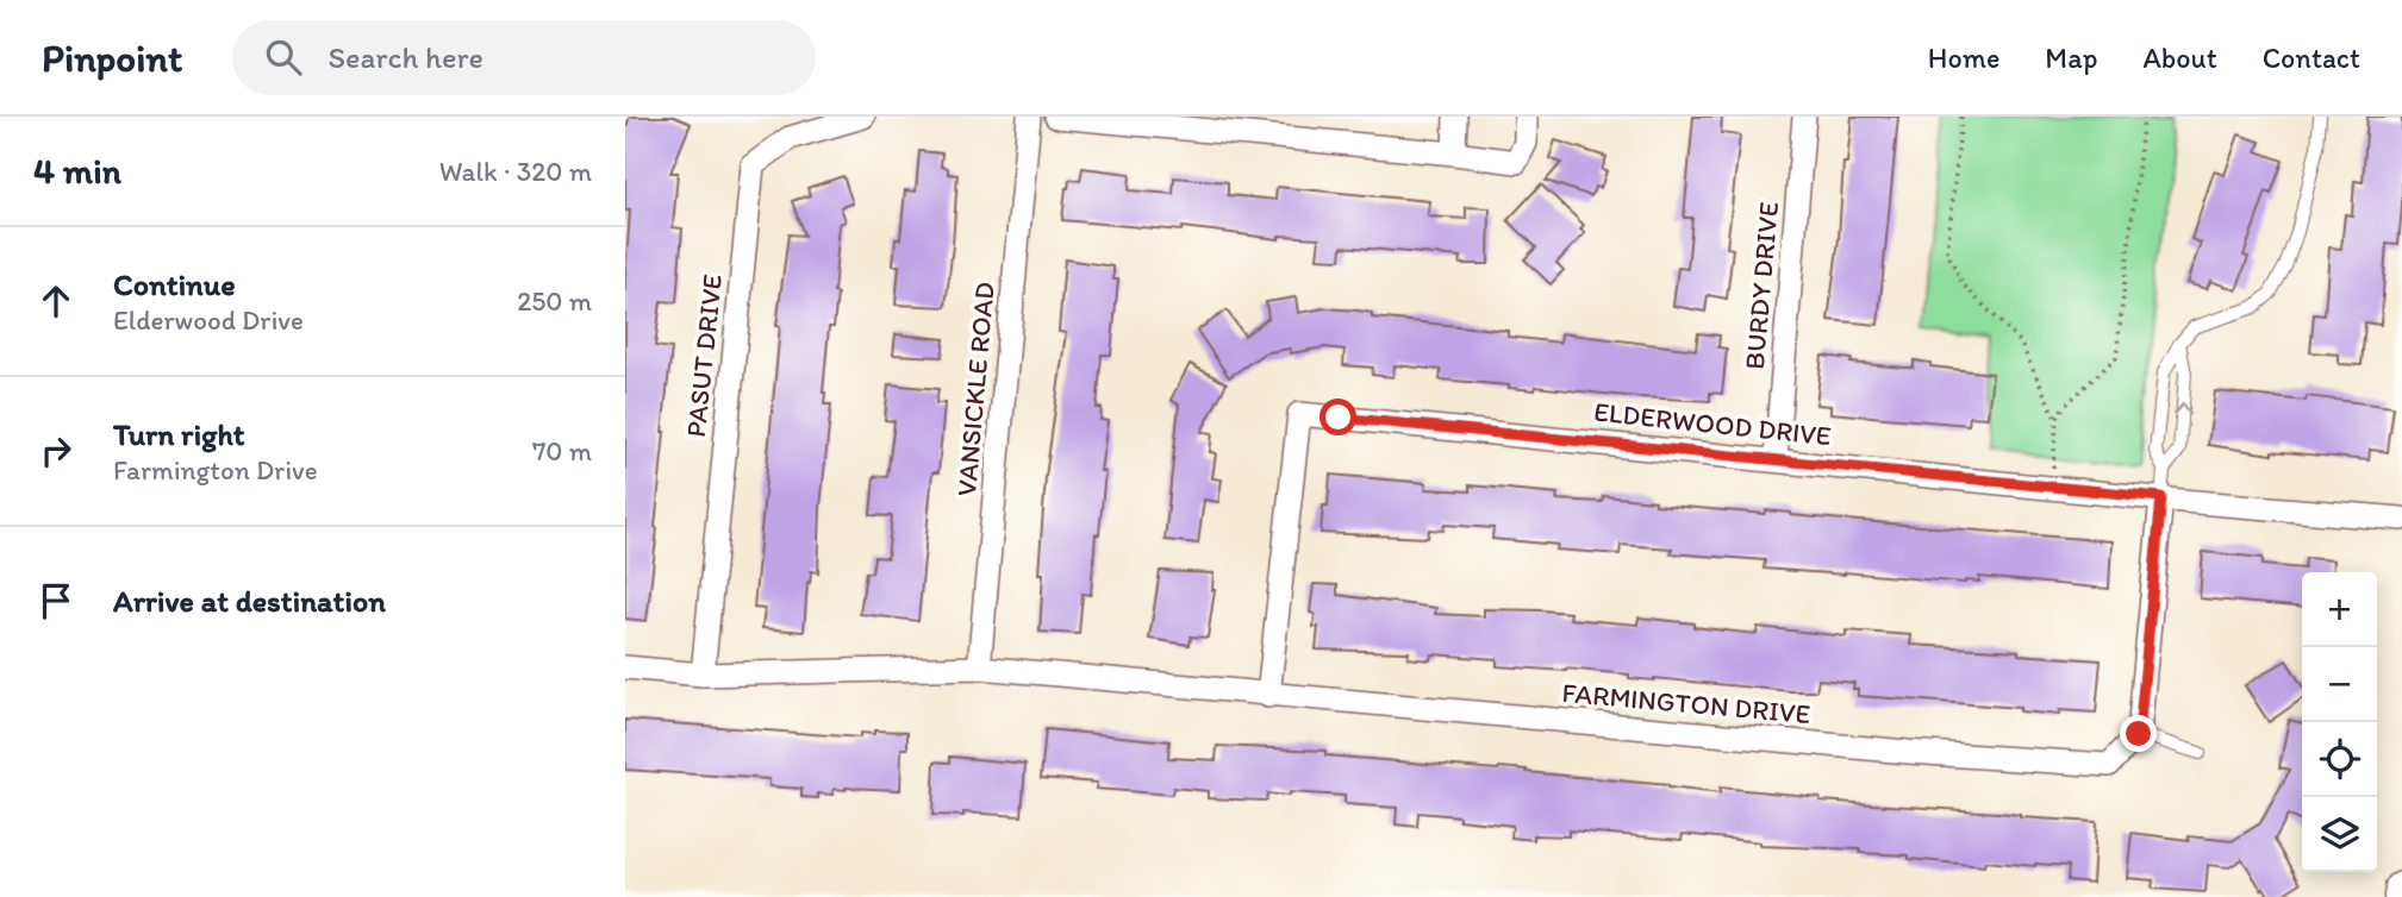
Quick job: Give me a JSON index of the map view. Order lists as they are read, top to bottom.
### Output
{
  "streets": {
    "street": [
      "BURDY DRIVE",
      "PASUT DRIVE",
      "VANSICKLE ROAD",
      "ELDERWOOD DRIVE",
      "FARMINGTON DRIVE"
    ]
  },
  "crossings": [
    ["BURDY DRIVE", "ELDERWOOD DRIVE"],
    ["PASUT DRIVE", "FARMINGTON DRIVE"],
    ["VANSICKLE ROAD", "FARMINGTON DRIVE"],
    ["ELDERWOOD DRIVE", "FARMINGTON DRIVE"]
  ],
  "page": {
    "header": "Pinpoint",
    "search": "Search here",
    "nav": [
      "Home",
      "Map",
      "About",
      "Contact"
    ],
    "heading": ["4 min", "Walk · 320 m"],
    "list": [
      ["Continue", "Elderwood Drive", "250 m"],
      ["Turn right", "Farmington Drive", "70 m"],
      "Arrive at destination"
    ],
    "map_buttons": ["+", "−"]
  }
}
